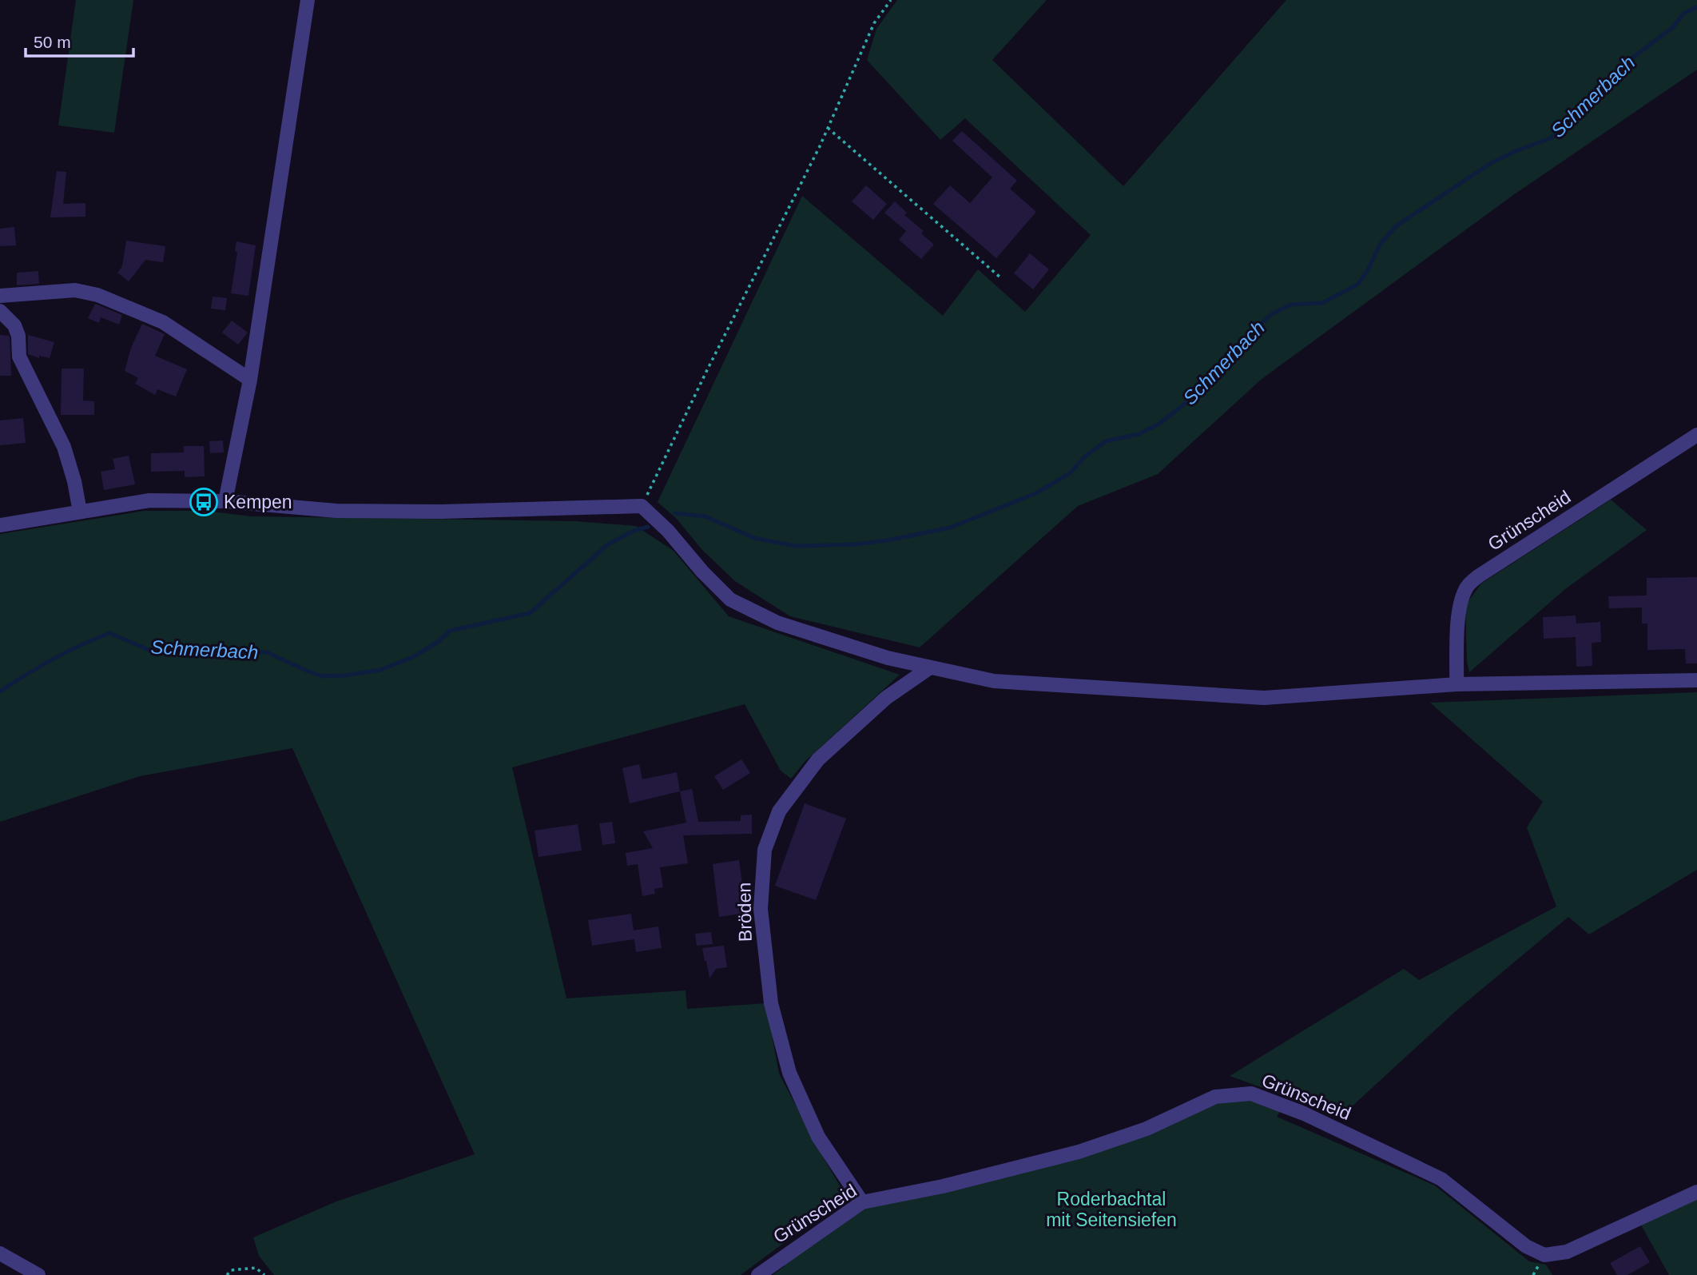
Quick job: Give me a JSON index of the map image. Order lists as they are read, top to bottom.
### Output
{
  "streets": {
    "street": ["Grünscheid", "Bröden"]
  },
  "crossings": [
    ["Grünscheid", "Bröden"]
  ],
  "water": ["Schmerbach"],
  "parks": ["Roderbachtal mit Seitensiefen"],
  "places": {
    "bus stop": ["Kempen"]
  },
  "scale_bar": "50 m"
}
